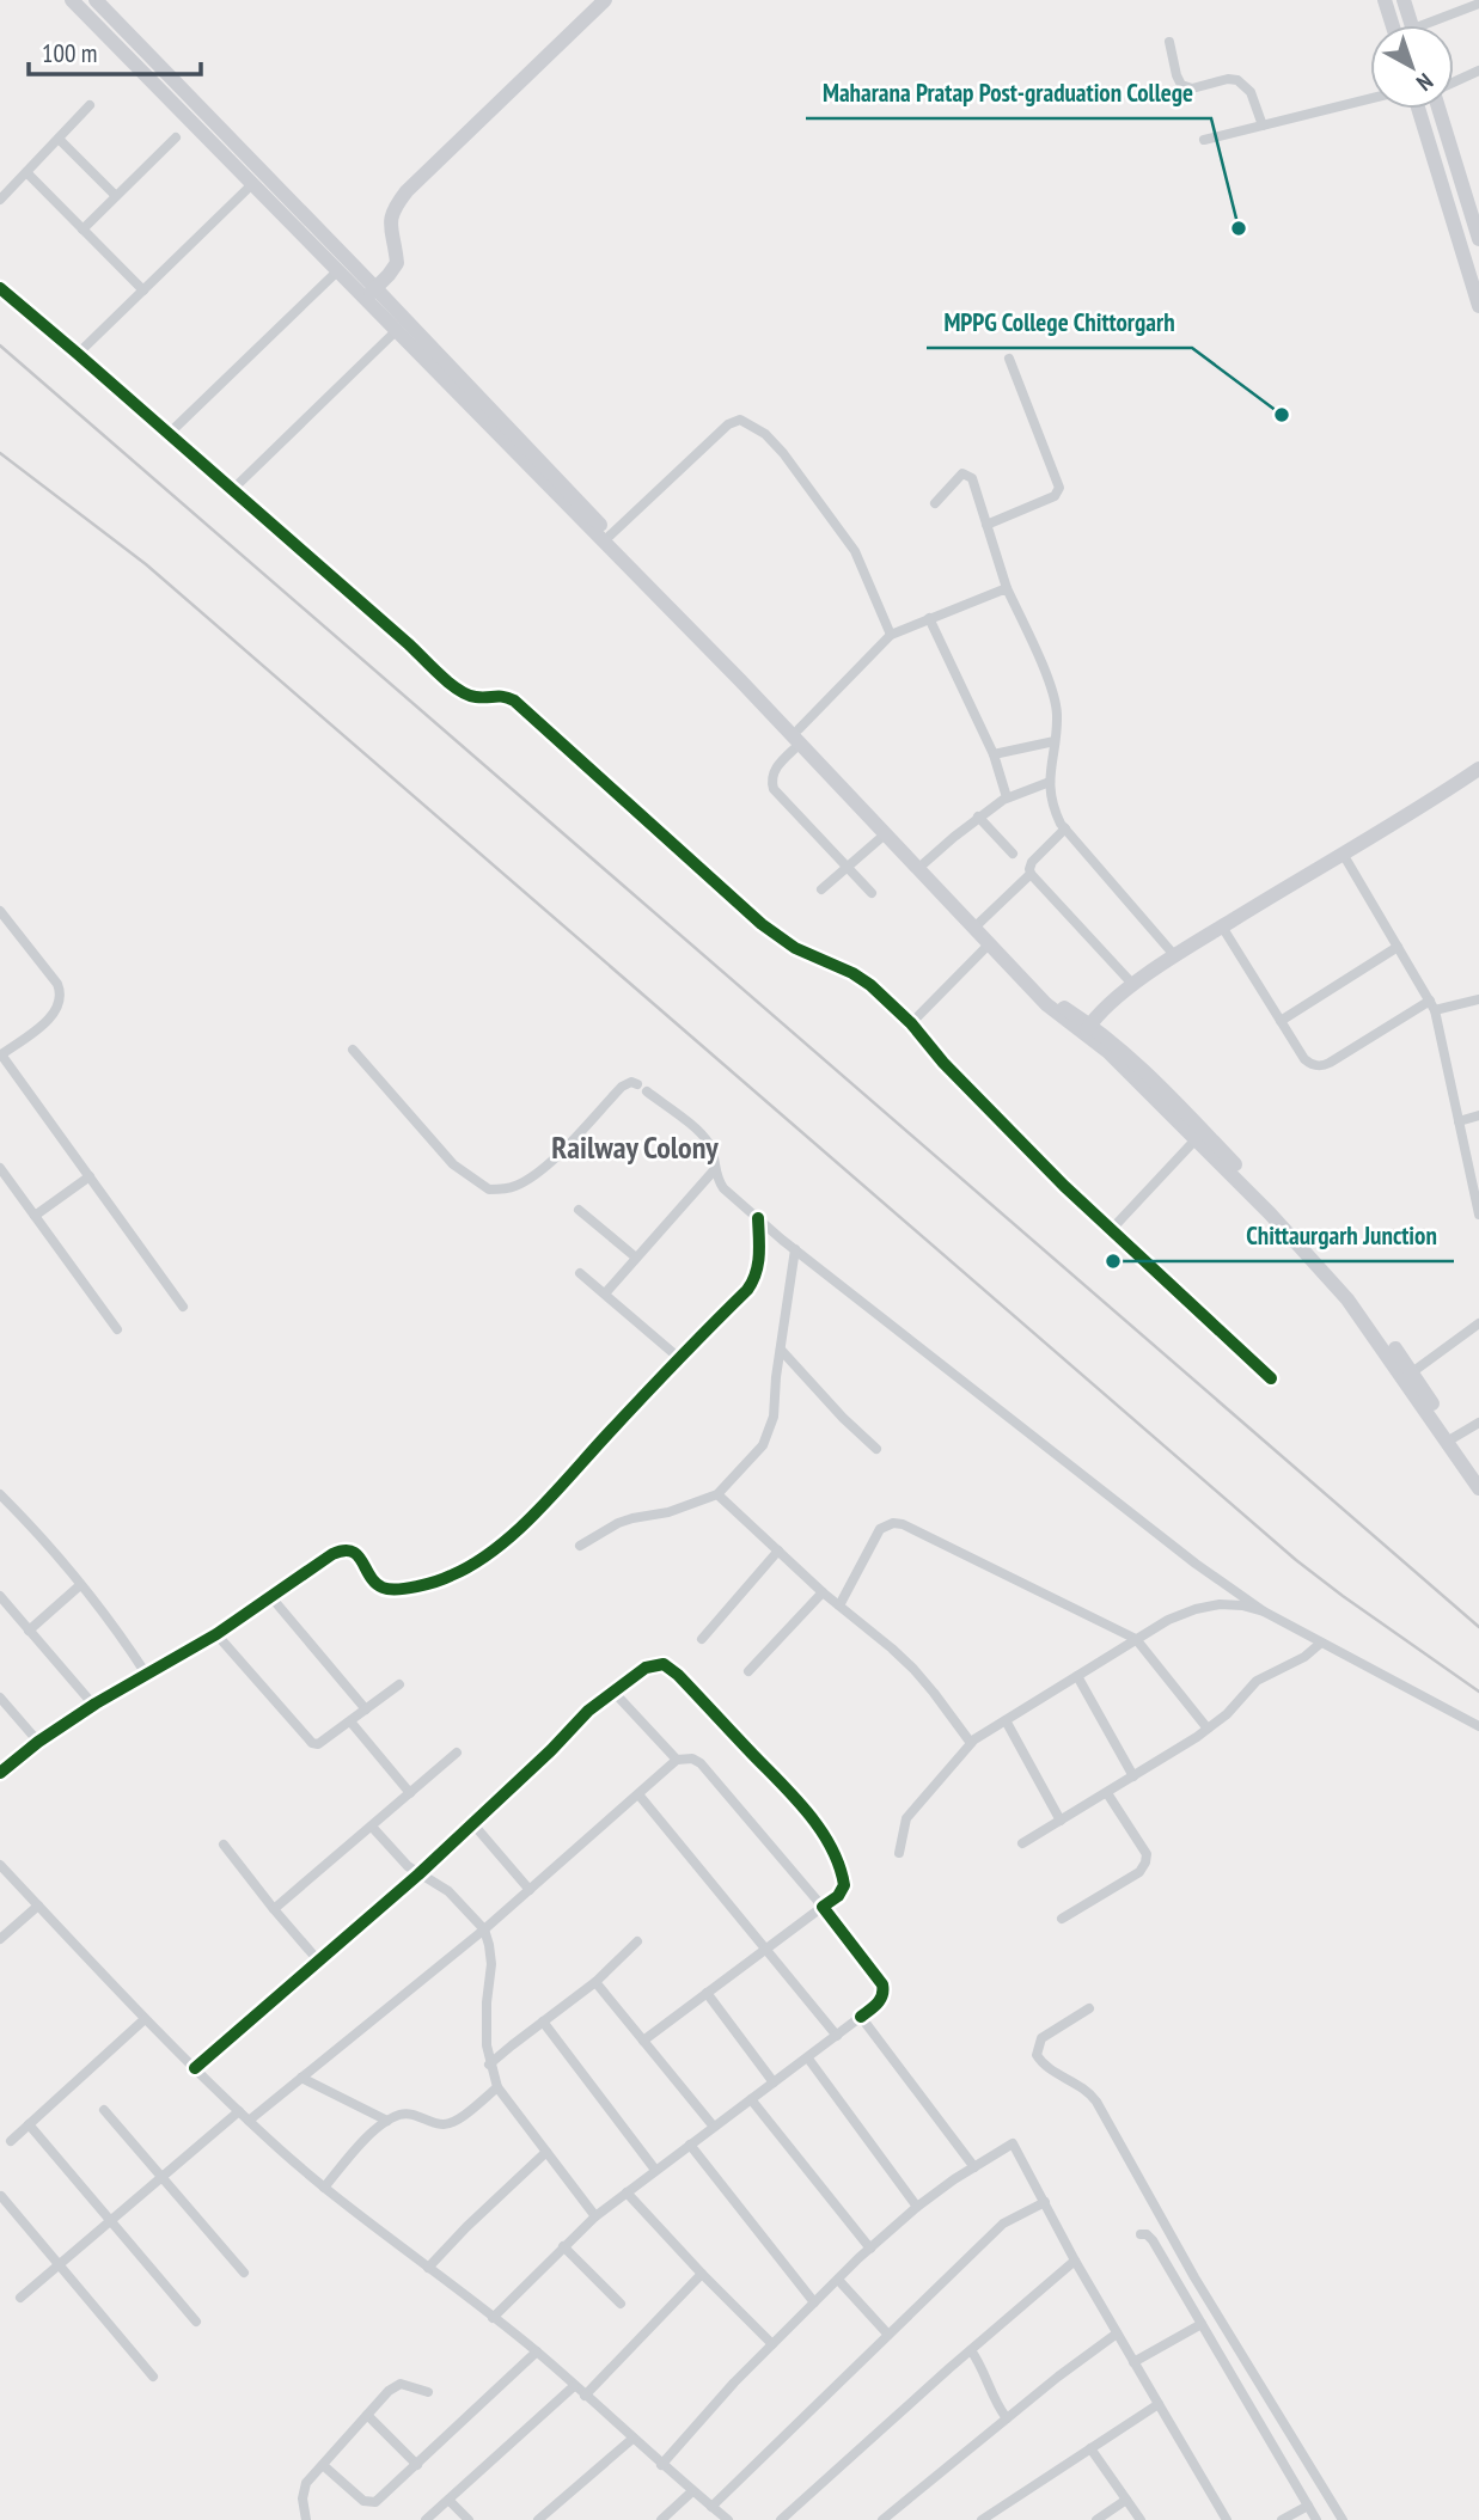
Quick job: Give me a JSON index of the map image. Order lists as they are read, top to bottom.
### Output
{
  "districts": ["Railway Colony"],
  "places": ["Maharana Pratap Post-graduation College", "MPPG College Chittorgarh", "Chittaurgarh Junction"],
  "scale_bar": "100 m",
  "north": "bottom right"
}
